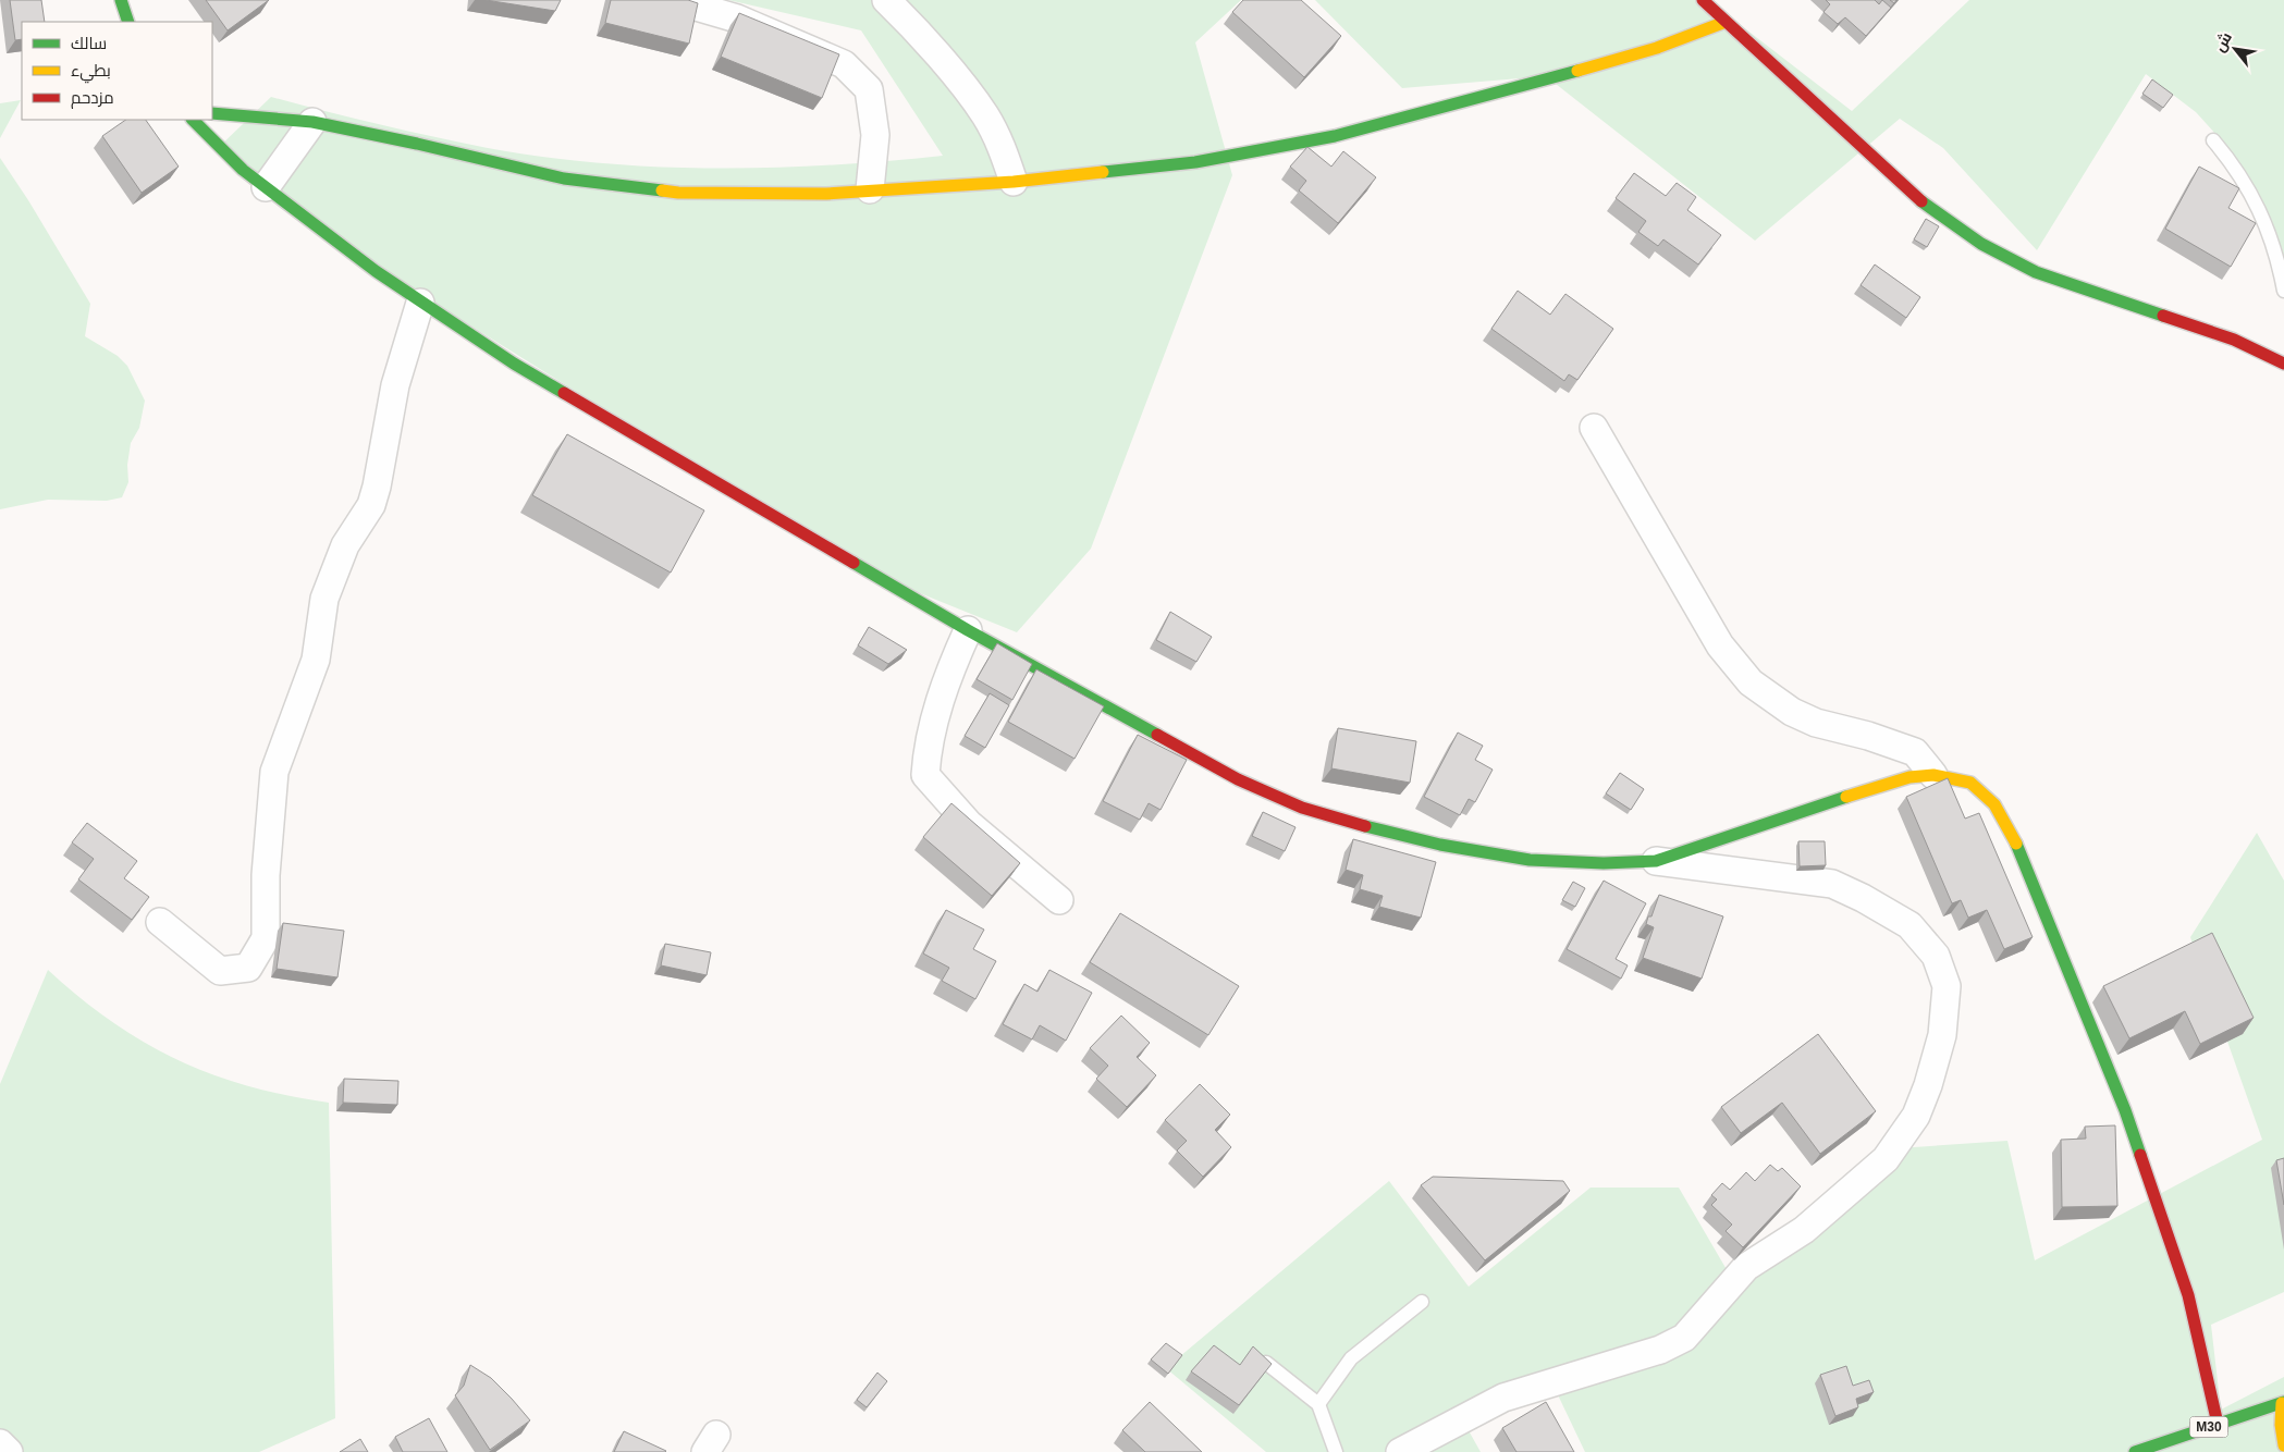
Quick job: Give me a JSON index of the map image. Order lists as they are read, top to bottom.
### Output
{
  "streets": {
    "main road": ["M30"]
  },
  "legend": ["سالك", "بطيء", "مزدحم"],
  "north": "top left"
}
